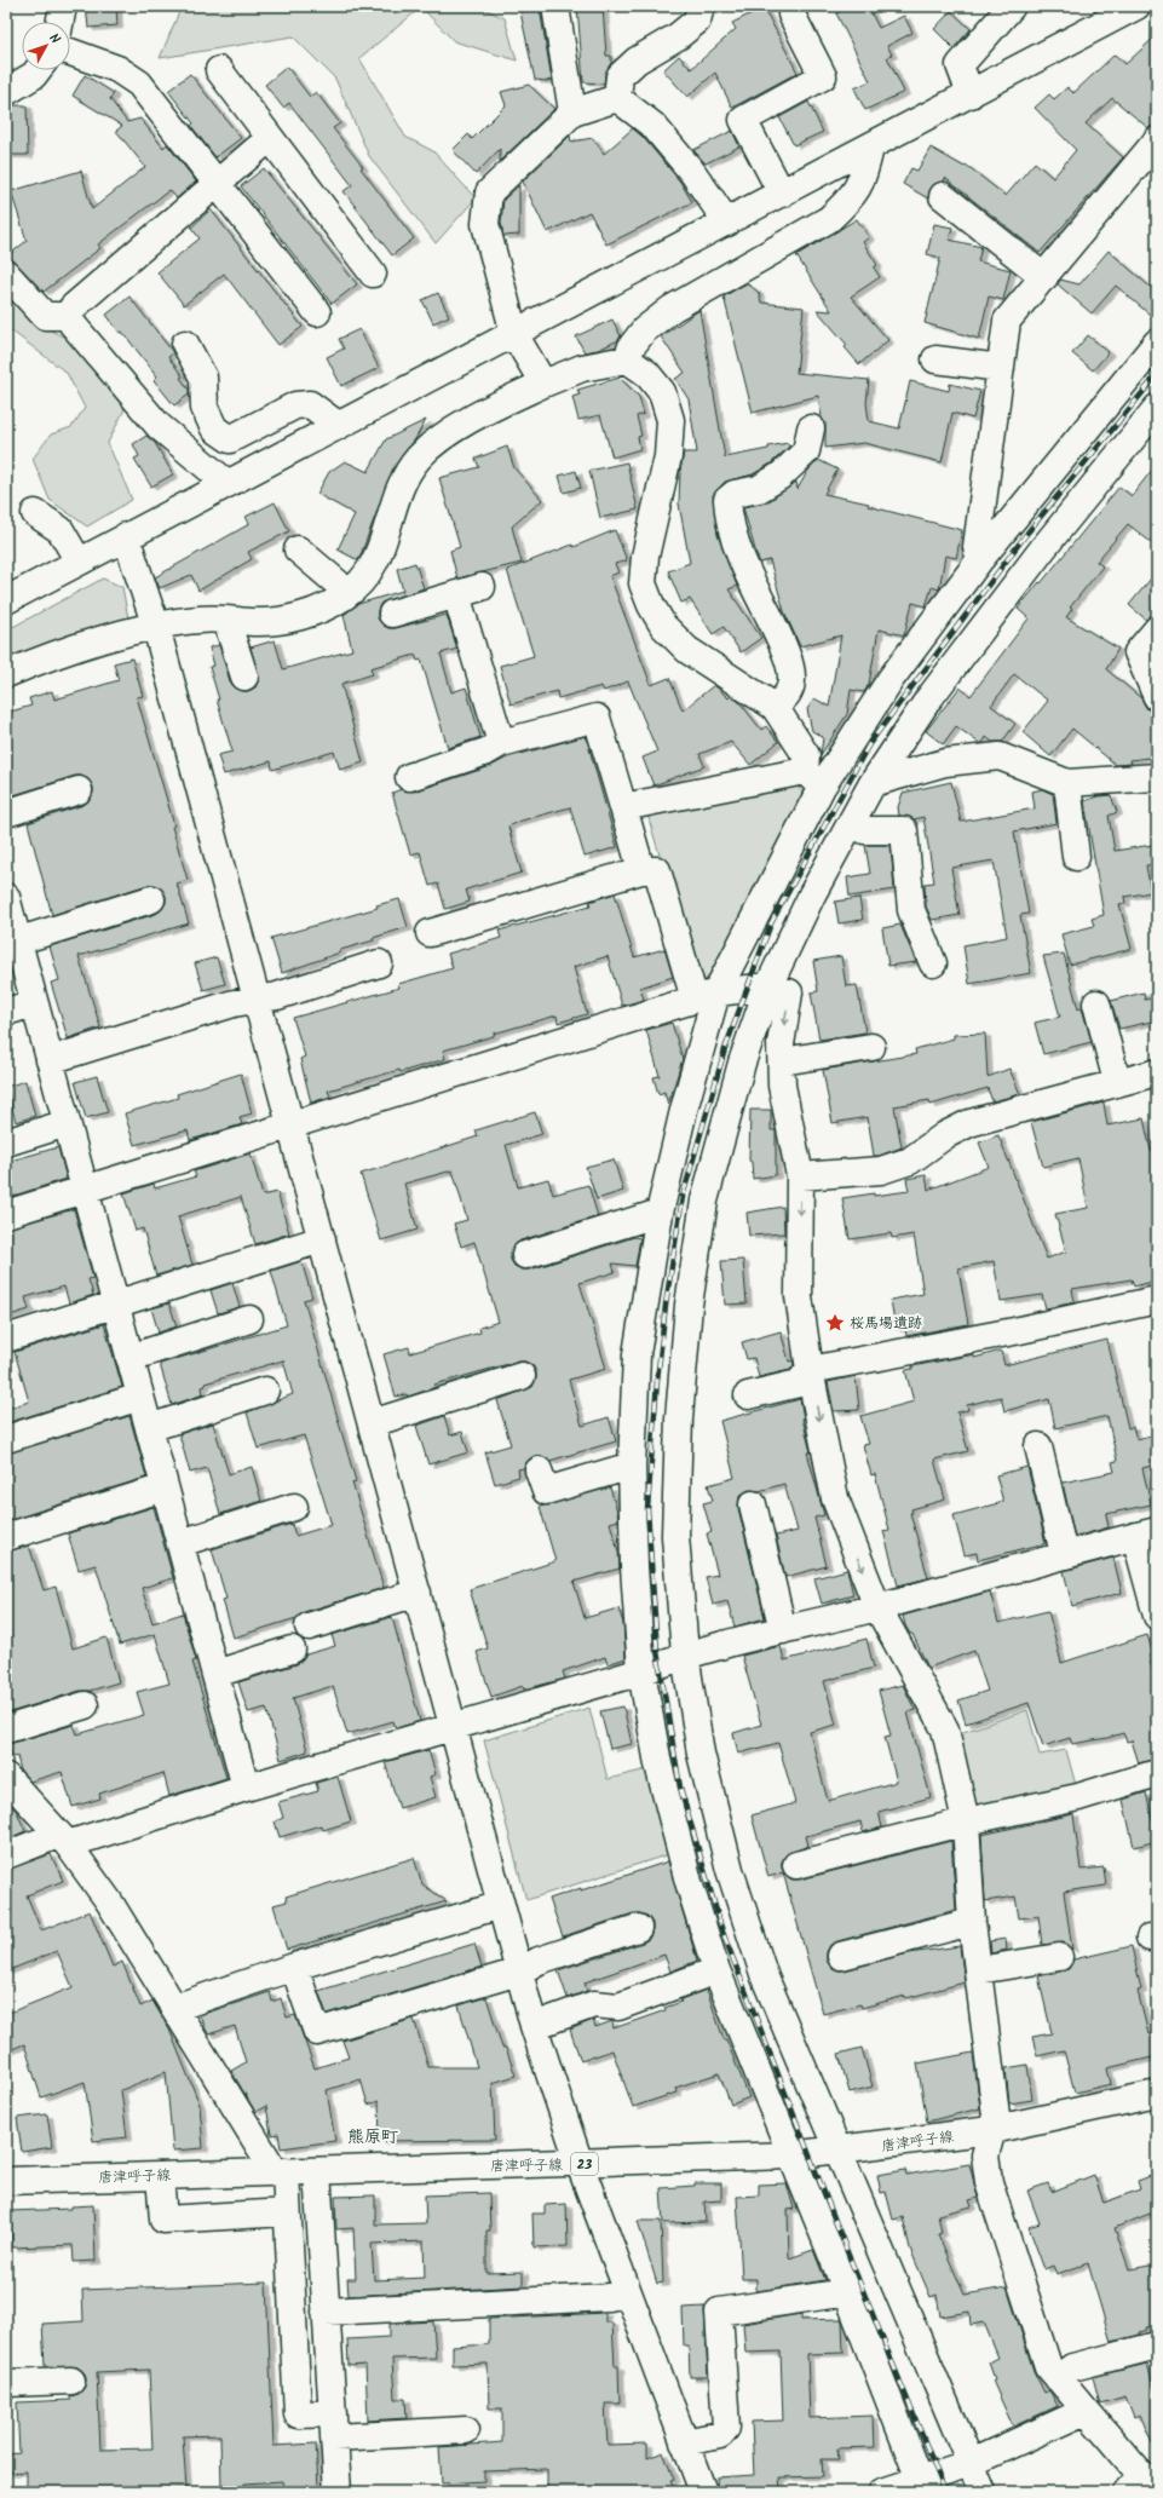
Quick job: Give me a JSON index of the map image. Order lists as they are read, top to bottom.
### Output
{
  "streets": {
    "street": ["唐津呼子線", "23"]
  },
  "districts": ["熊原町"],
  "places": {
    "place": ["桜馬場遺跡"]
  },
  "north": "top right"
}
